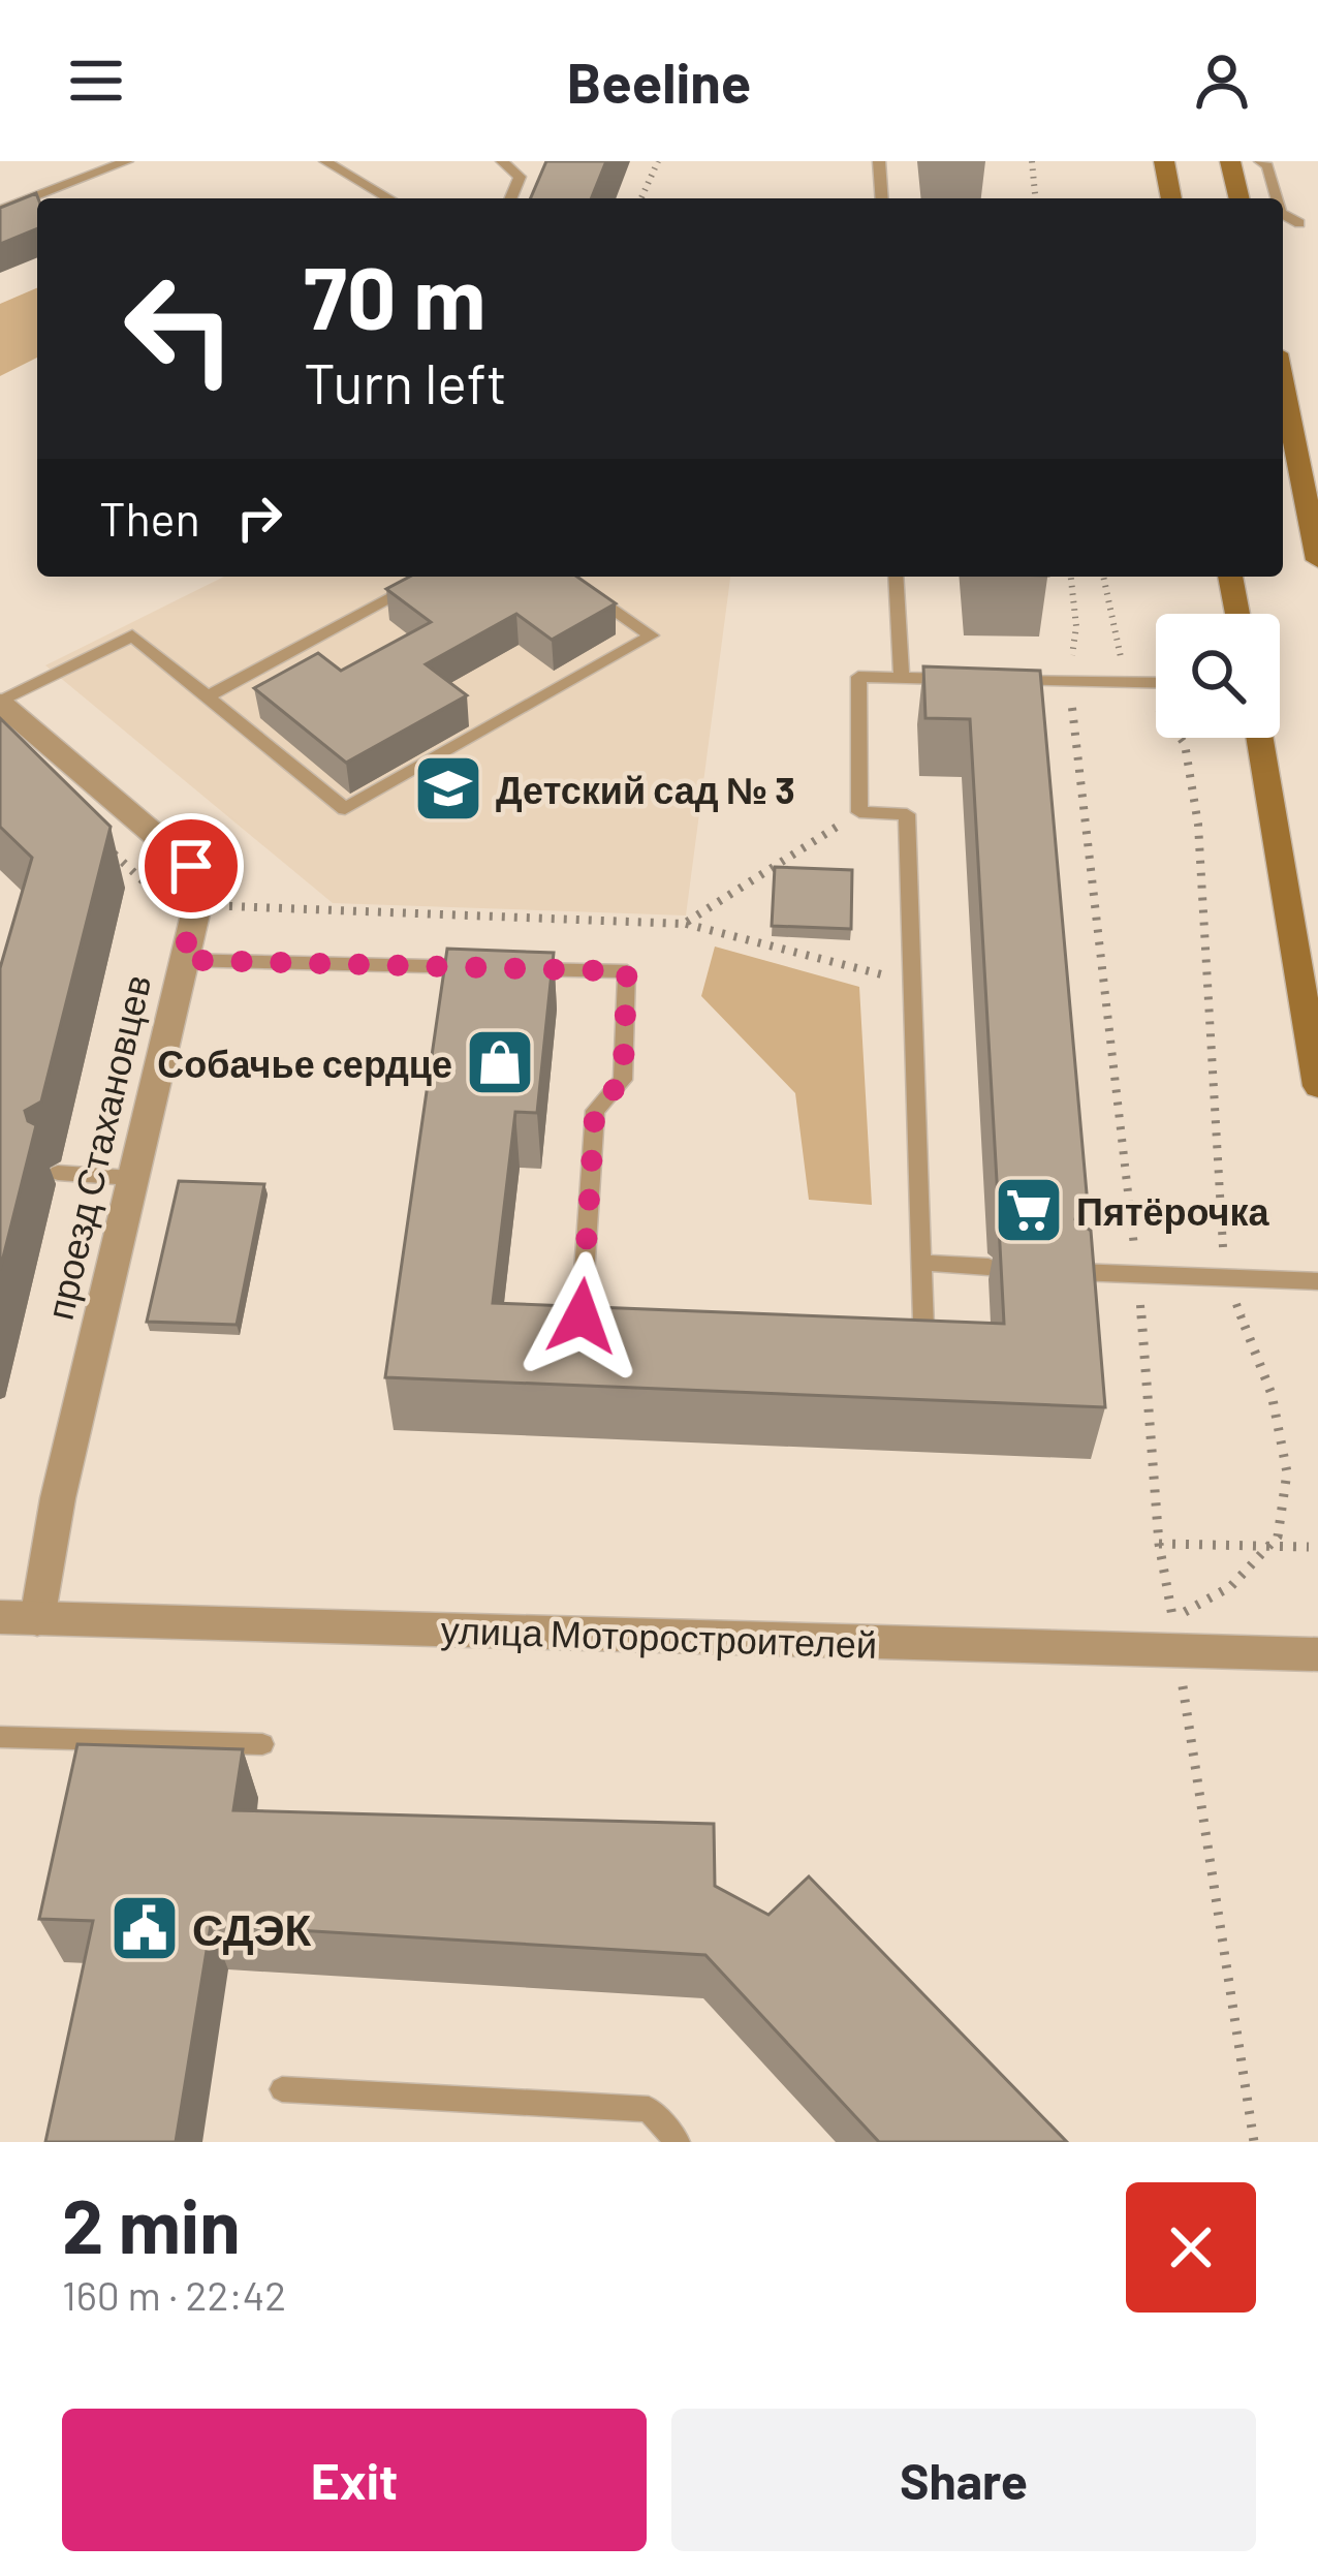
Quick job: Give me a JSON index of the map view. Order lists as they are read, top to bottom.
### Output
{
  "streets": {
    "street": ["проезд Стахановцев", "улица Моторостроителей"]
  },
  "crossings": [
    ["проезд Стахановцев", "улица Моторостроителей"]
  ],
  "places": {
    "school or university": ["Детский сад № 3"],
    "shop": ["Собачье сердце"],
    "supermarket": ["Пятёрочка"],
    "public building": ["СДЭК"]
  },
  "page": {
    "header": "Beeline",
    "turn": ["70 m", "Turn left"],
    "then": "Then",
    "heading": ["2 min", "160 m · 22:42"],
    "buttons": ["Exit", "Share"]
  }
}
